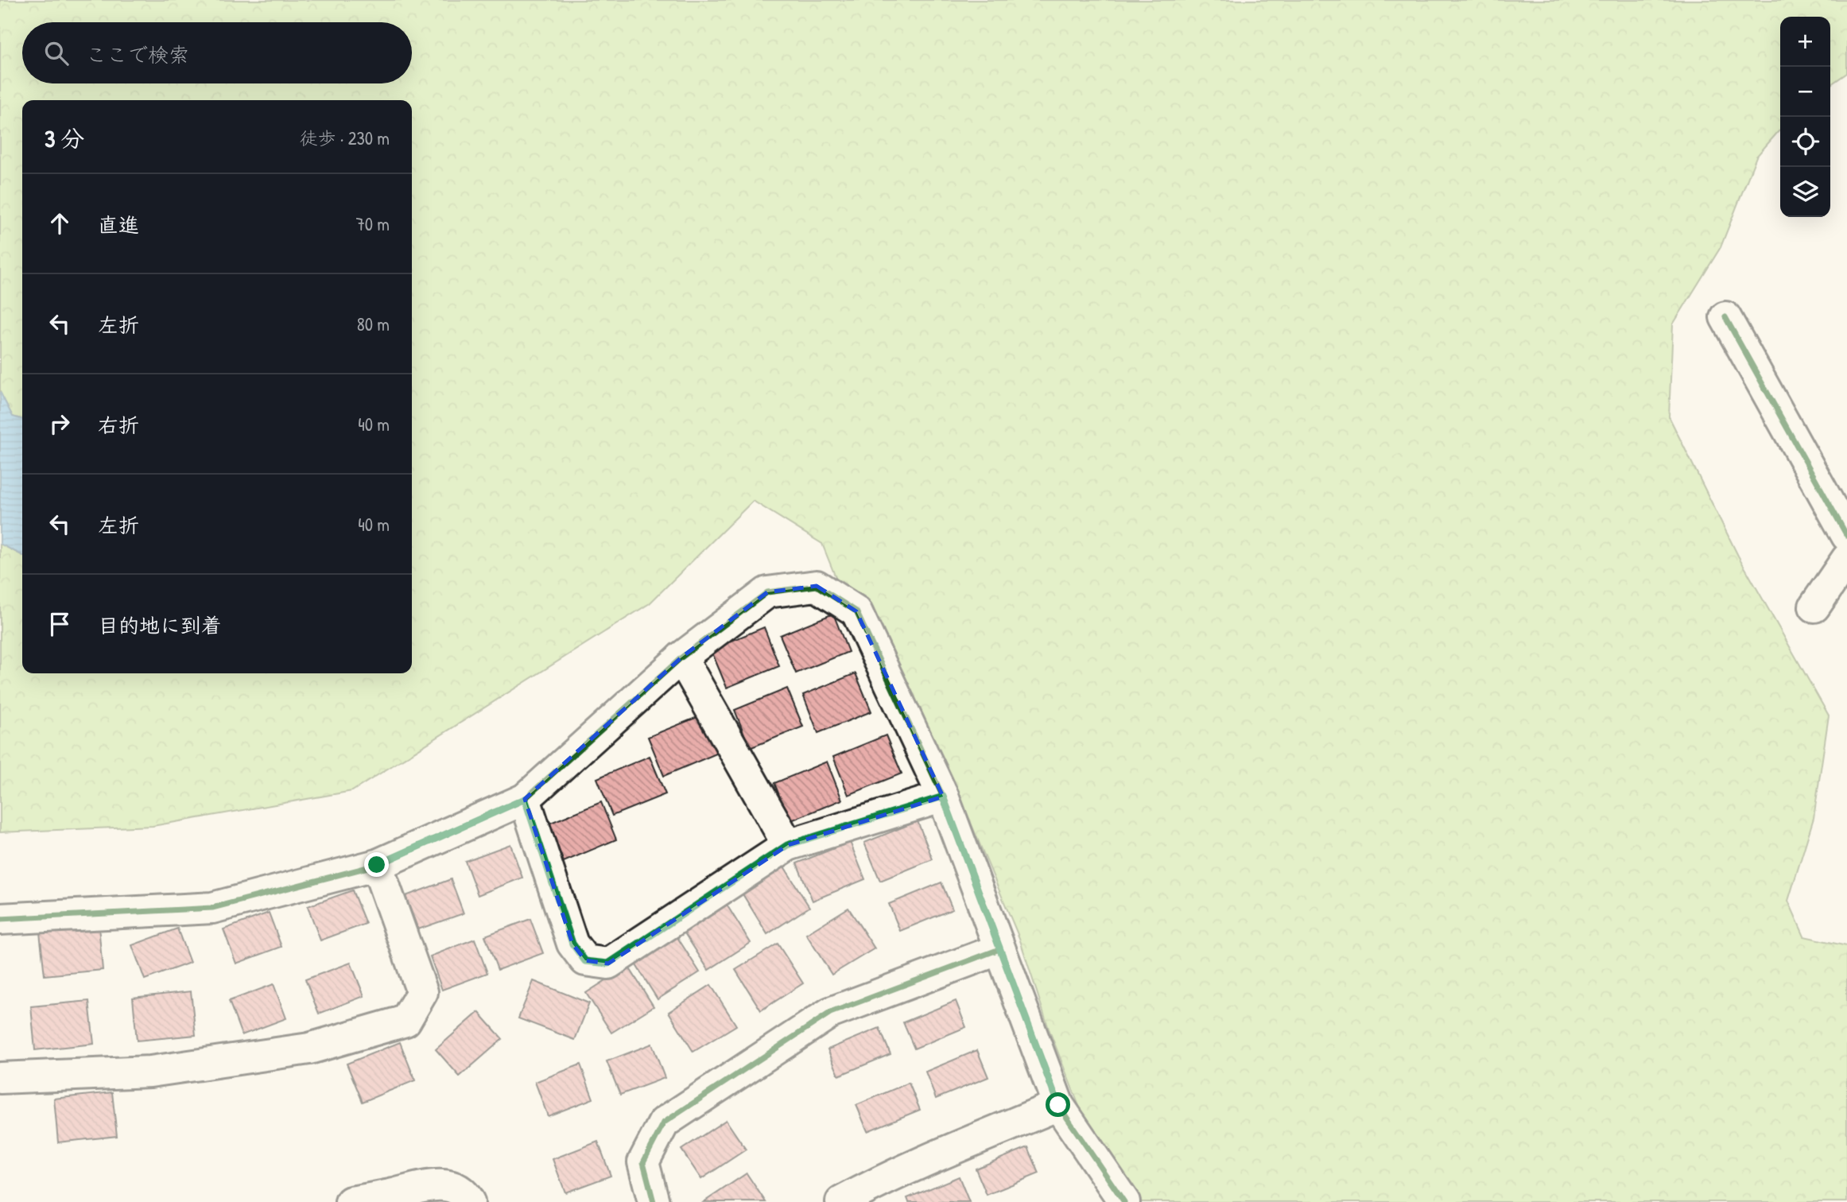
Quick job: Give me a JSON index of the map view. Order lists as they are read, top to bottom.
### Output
{
  "page": {
    "map_buttons": ["+", "−"],
    "search": "ここで検索",
    "heading": ["3 分", "徒歩 · 230 m"],
    "list": [
      ["直進", "70 m"],
      ["左折", "80 m"],
      ["右折", "40 m"],
      ["左折", "40 m"],
      "目的地に到着"
    ]
  }
}
